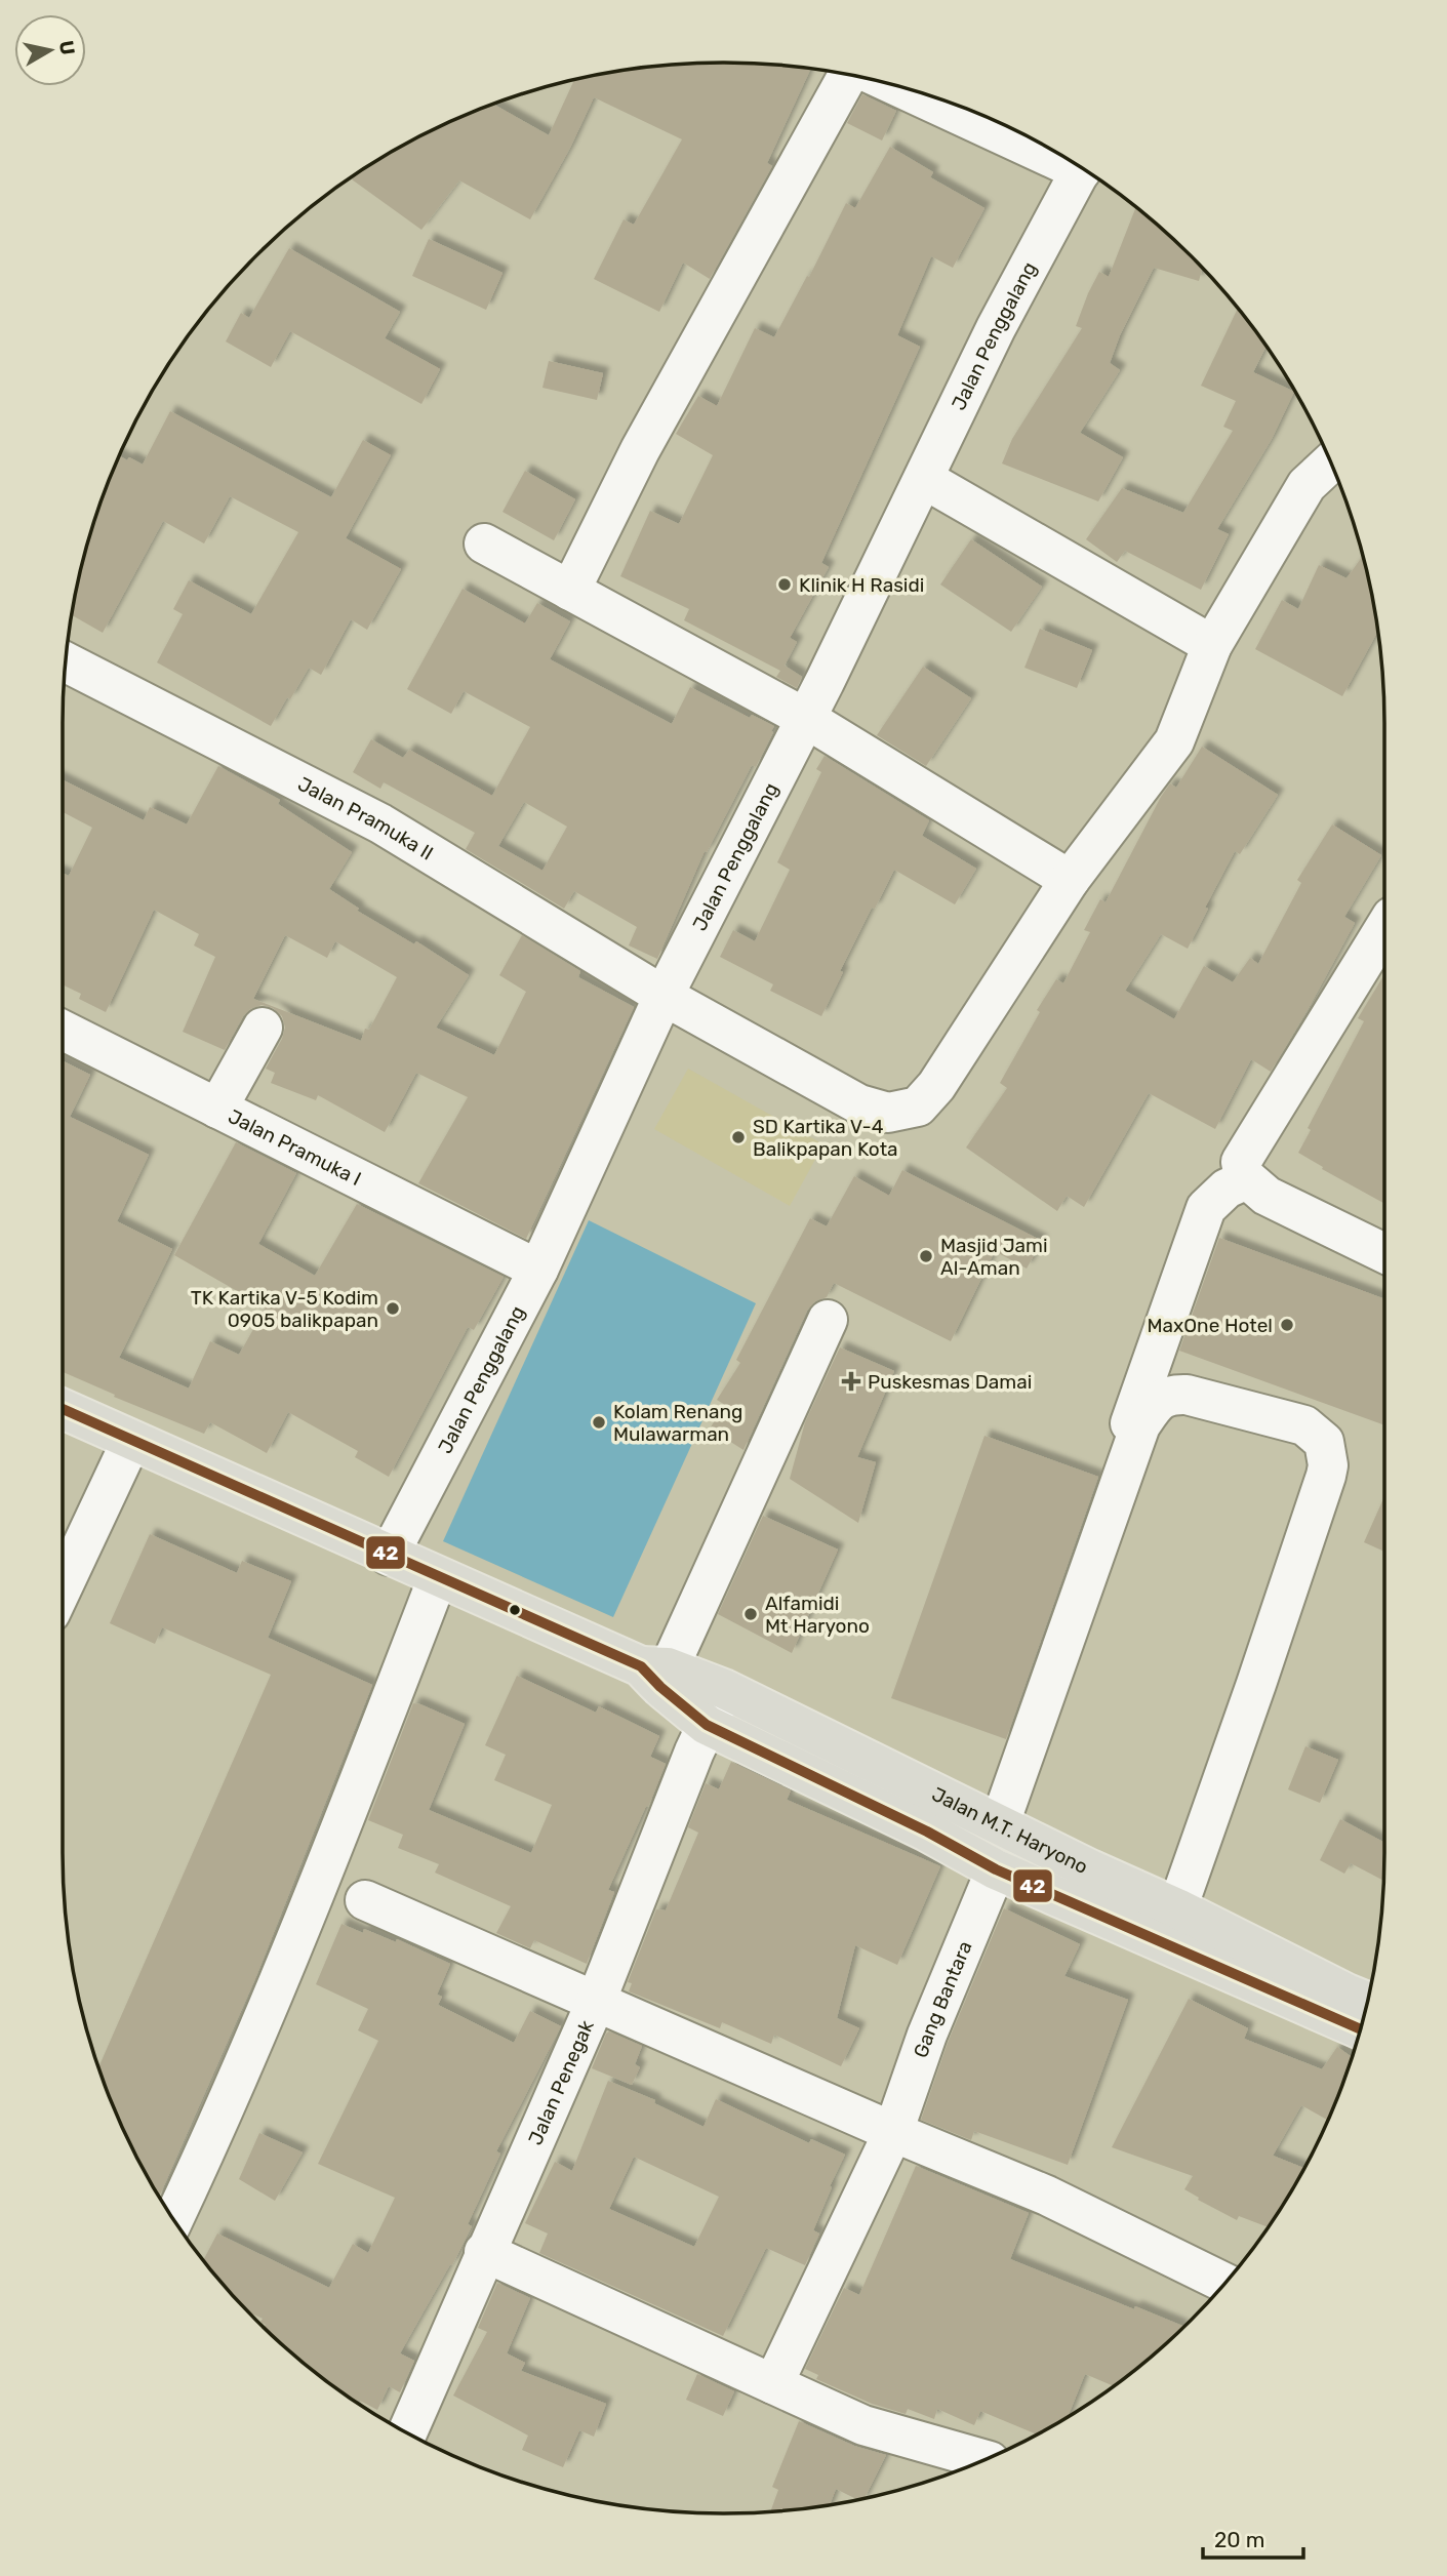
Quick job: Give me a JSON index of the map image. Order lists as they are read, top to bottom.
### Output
{
  "streets": {
    "main road": ["Jalan M.T. Haryono"],
    "street": [
      "Jalan Penggalang",
      "Jalan Pramuka II",
      "Jalan Pramuka I",
      "Gang Bantara",
      "Jalan Penegak"
    ]
  },
  "crossings": [
    ["Jalan Penggalang", "Jalan Pramuka II"],
    ["Jalan Penggalang", "Jalan Pramuka I"],
    ["Jalan Penggalang", "Jalan M.T. Haryono"],
    ["Jalan M.T. Haryono", "Gang Bantara"],
    ["Jalan M.T. Haryono", "Jalan Penegak"]
  ],
  "places": {
    "other": [
      "Klinik H Rasidi",
      "SD Kartika V-4 Balikpapan Kota",
      "Masjid Jami Al-Aman",
      "TK Kartika V-5 Kodim 0905 balikpapan",
      "MaxOne Hotel",
      "Kolam Renang Mulawarman",
      "Alfamidi Mt Haryono"
    ],
    "health": ["Puskesmas Damai"]
  },
  "lines": ["transit line 42"],
  "scale_bar": "20 m",
  "north": "right"
}
